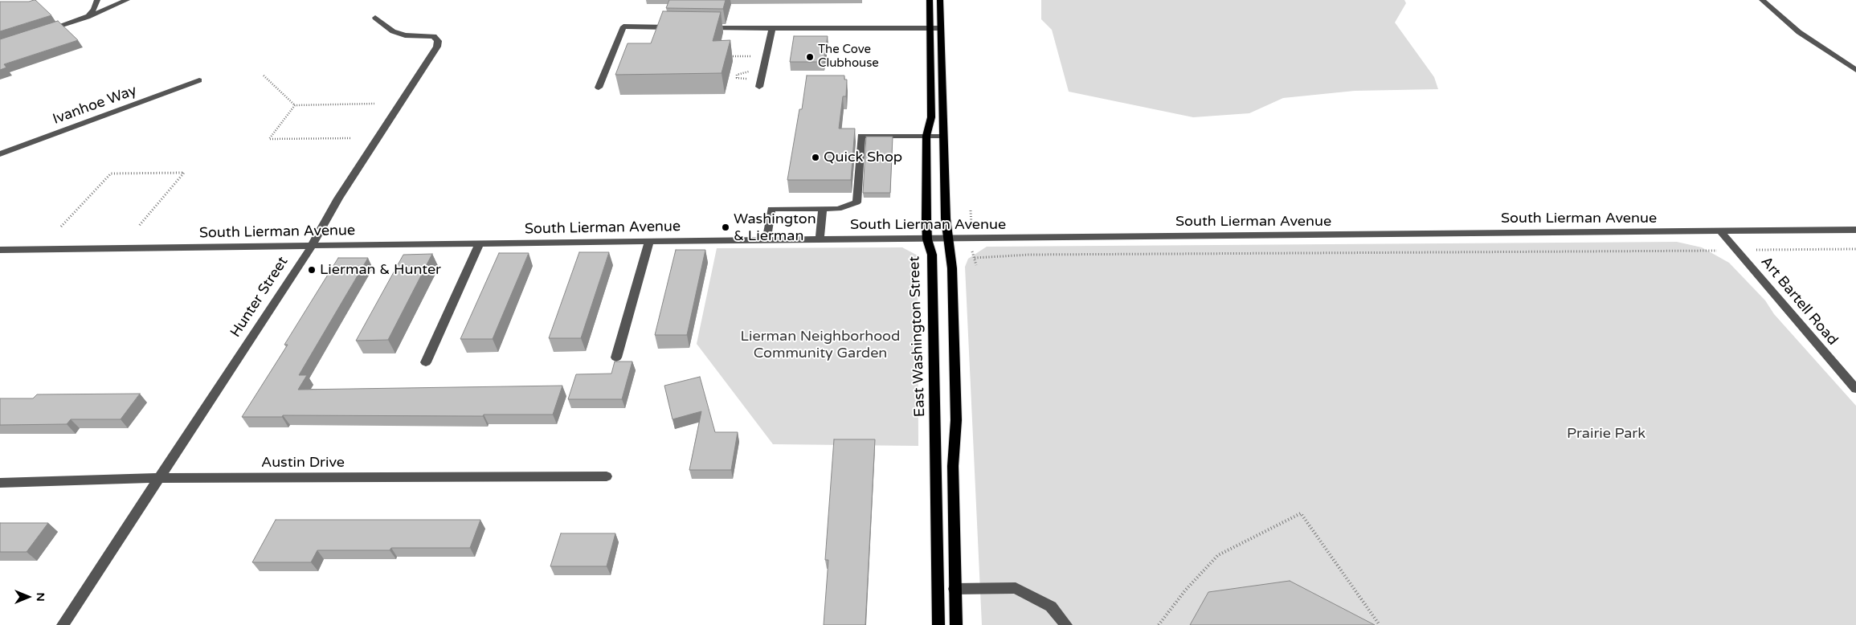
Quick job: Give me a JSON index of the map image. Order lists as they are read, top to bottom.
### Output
{
  "streets": {
    "main road": ["East Washington Street"],
    "street": [
      "Ivanhoe Way",
      "South Lierman Avenue",
      "Hunter Street",
      "Art Bartell Road",
      "Austin Drive"
    ]
  },
  "crossings": [
    ["South Lierman Avenue", "Hunter Street"],
    ["South Lierman Avenue", "Art Bartell Road"],
    ["South Lierman Avenue", "East Washington Street"],
    ["Hunter Street", "Austin Drive"]
  ],
  "parks": ["Lierman Neighborhood Community Garden", "Prairie Park"],
  "places": [
    "The Cove Clubhouse",
    "Quick Shop",
    "Washington & Lierman",
    "Lierman & Hunter"
  ],
  "north": "right"
}
